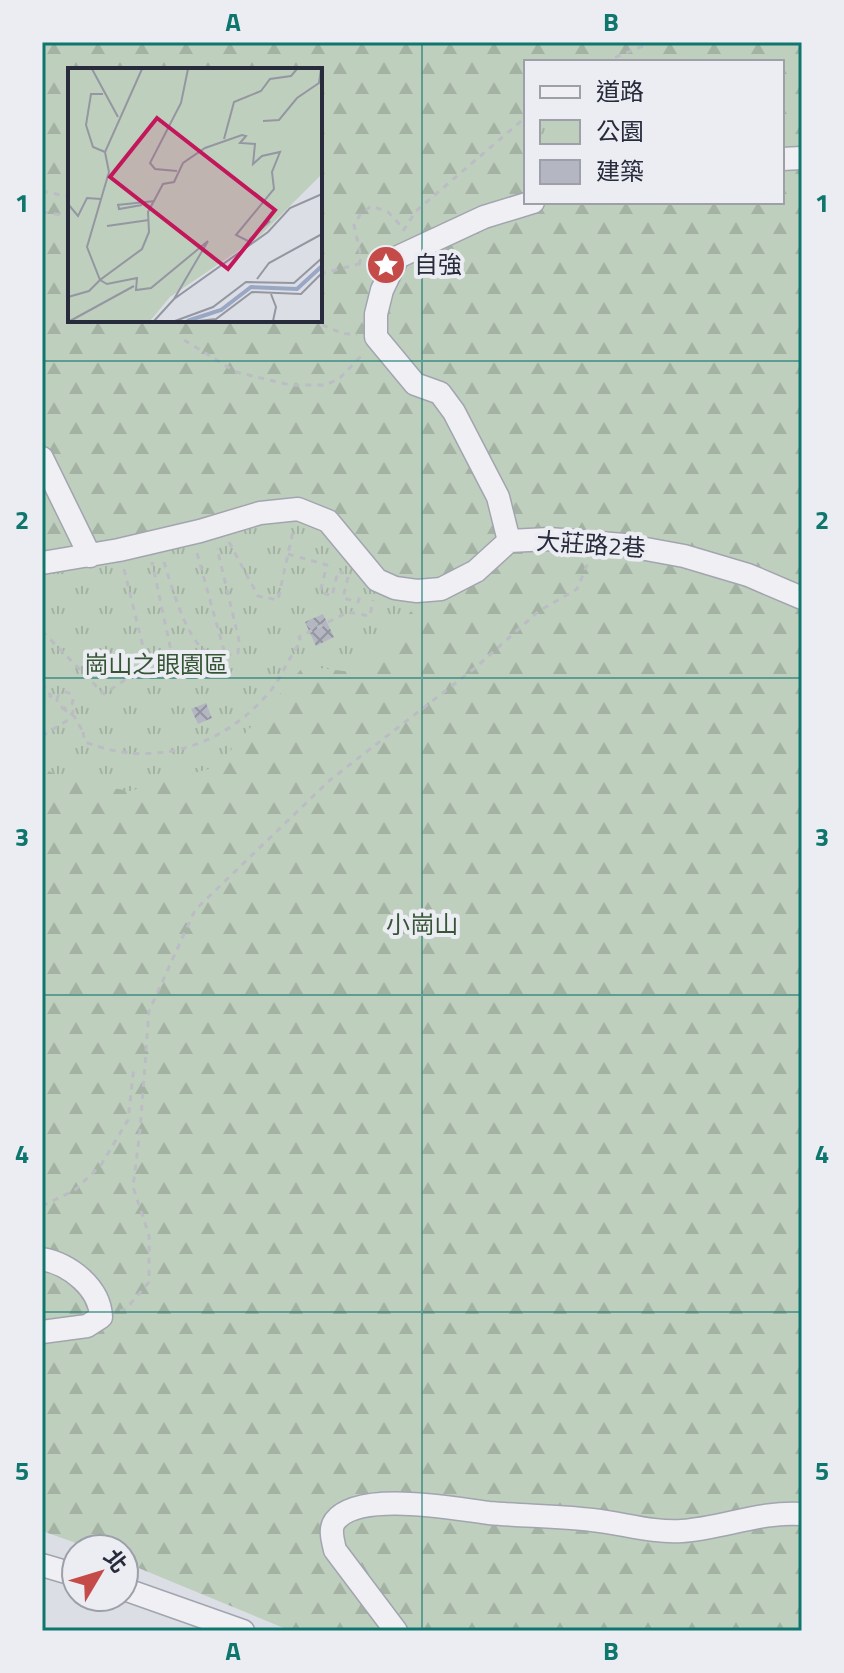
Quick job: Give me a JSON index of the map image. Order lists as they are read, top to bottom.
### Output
{
  "streets": {
    "street": ["大莊路2巷"]
  },
  "parks": ["崗山之眼園區", "小崗山"],
  "places": {
    "place": ["自強"]
  },
  "legend": ["道路", "公園", "建築"],
  "north": "top right",
  "grid": {
    "columns": ["A", "B"],
    "rows": [
      "1",
      "2",
      "3",
      "4",
      "5"
    ]
  }
}
